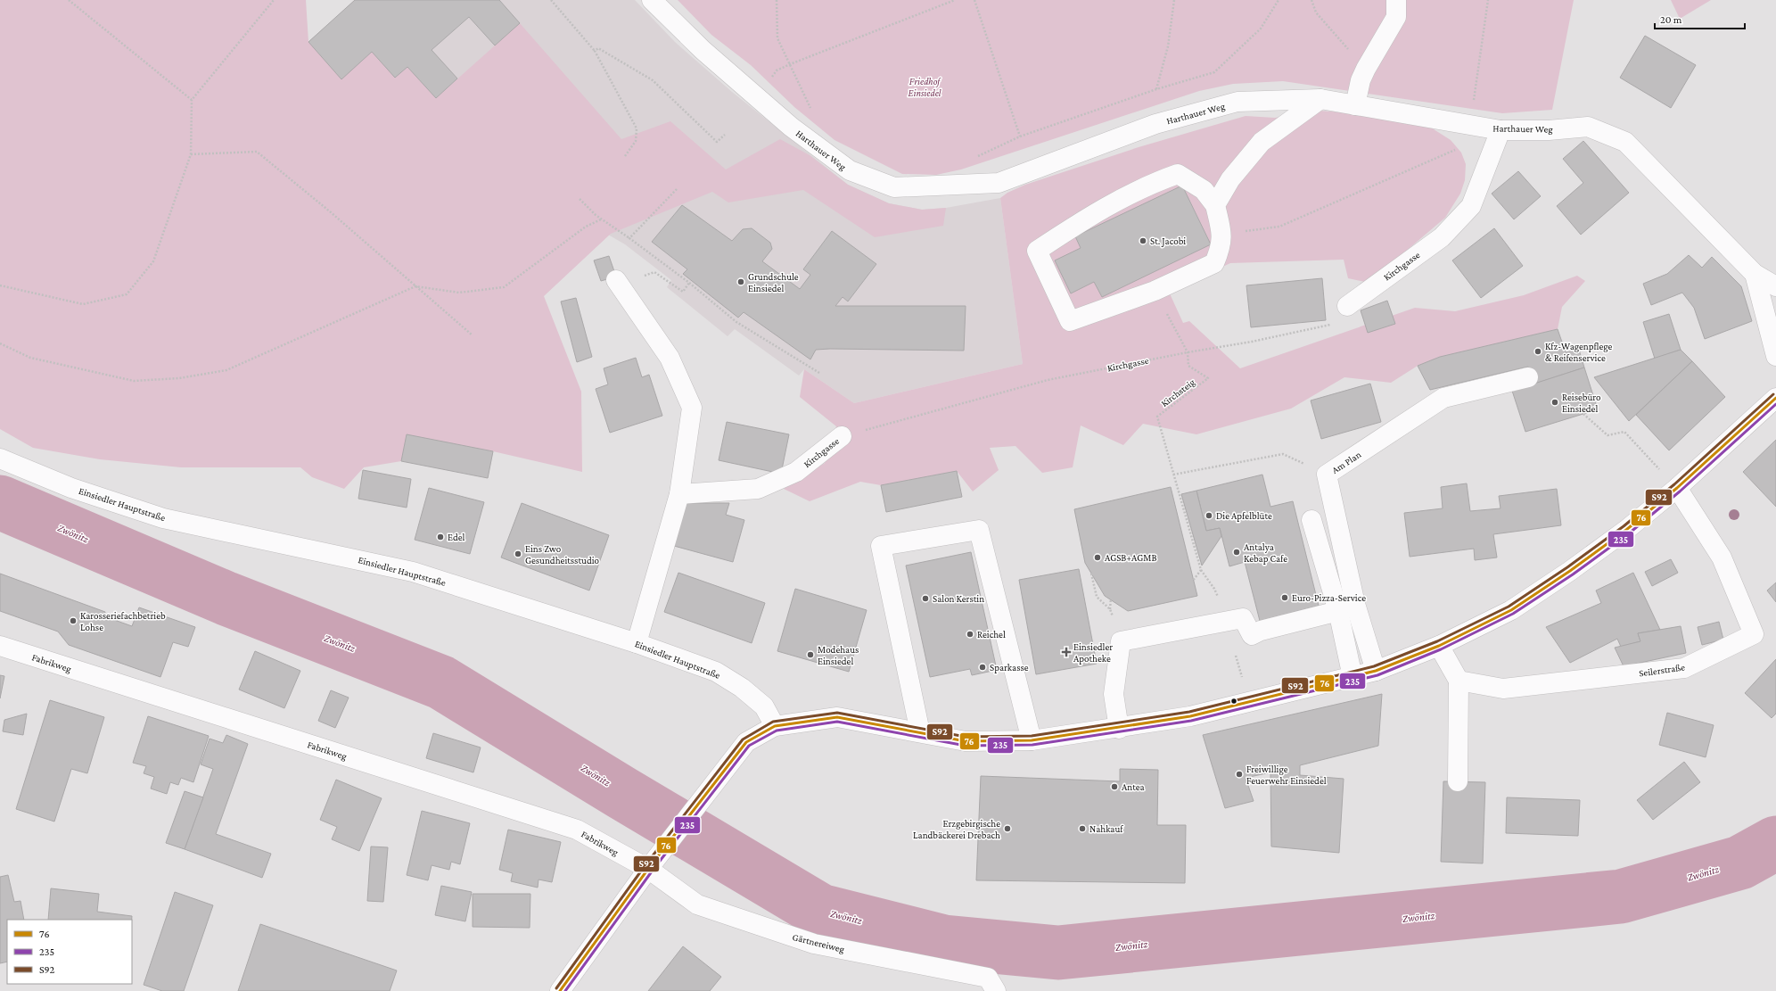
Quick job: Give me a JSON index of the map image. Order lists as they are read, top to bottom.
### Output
{
  "streets": {
    "street": [
      "Harthauer Weg",
      "Kirchgasse",
      "Am Plan",
      "Einsiedler Hauptstraße",
      "Fabrikweg",
      "Seilerstraße",
      "Gärtnereiweg"
    ],
    "path": ["Kirchsteig"]
  },
  "crossings": [
    ["Harthauer Weg", "Kirchgasse"],
    ["Kirchgasse", "Kirchsteig"],
    ["Fabrikweg", "Gärtnereiweg"]
  ],
  "water": ["Zwönitz"],
  "parks": ["Friedhof Einsiedel"],
  "places": {
    "other": [
      "St. Jacobi",
      "Grundschule Einsiedel",
      "Kfz-Wagenpflege & Reifenservice",
      "Reisebüro Einsiedel",
      "Die Apfelblüte",
      "Edel",
      "Antalya Kebap Cafe",
      "Eins Zwo Gesundheitsstudio",
      "AGSB+AGMB",
      "Euro-Pizza-Service",
      "Salon Kerstin",
      "Karosseriefachbetrieb Lohse",
      "Reichel",
      "Modehaus Einsiedel",
      "Sparkasse",
      "Freiwillige Feuerwehr Einsiedel",
      "Antea",
      "Erzgebirgische Landbäckerei Drebach",
      "Nahkauf"
    ],
    "health": ["Einsiedler Apotheke"]
  },
  "lines": ["transit line S92", "transit line 76", "transit line 235"],
  "legend": ["76", "235", "S92"],
  "scale_bar": "20 m"
}
